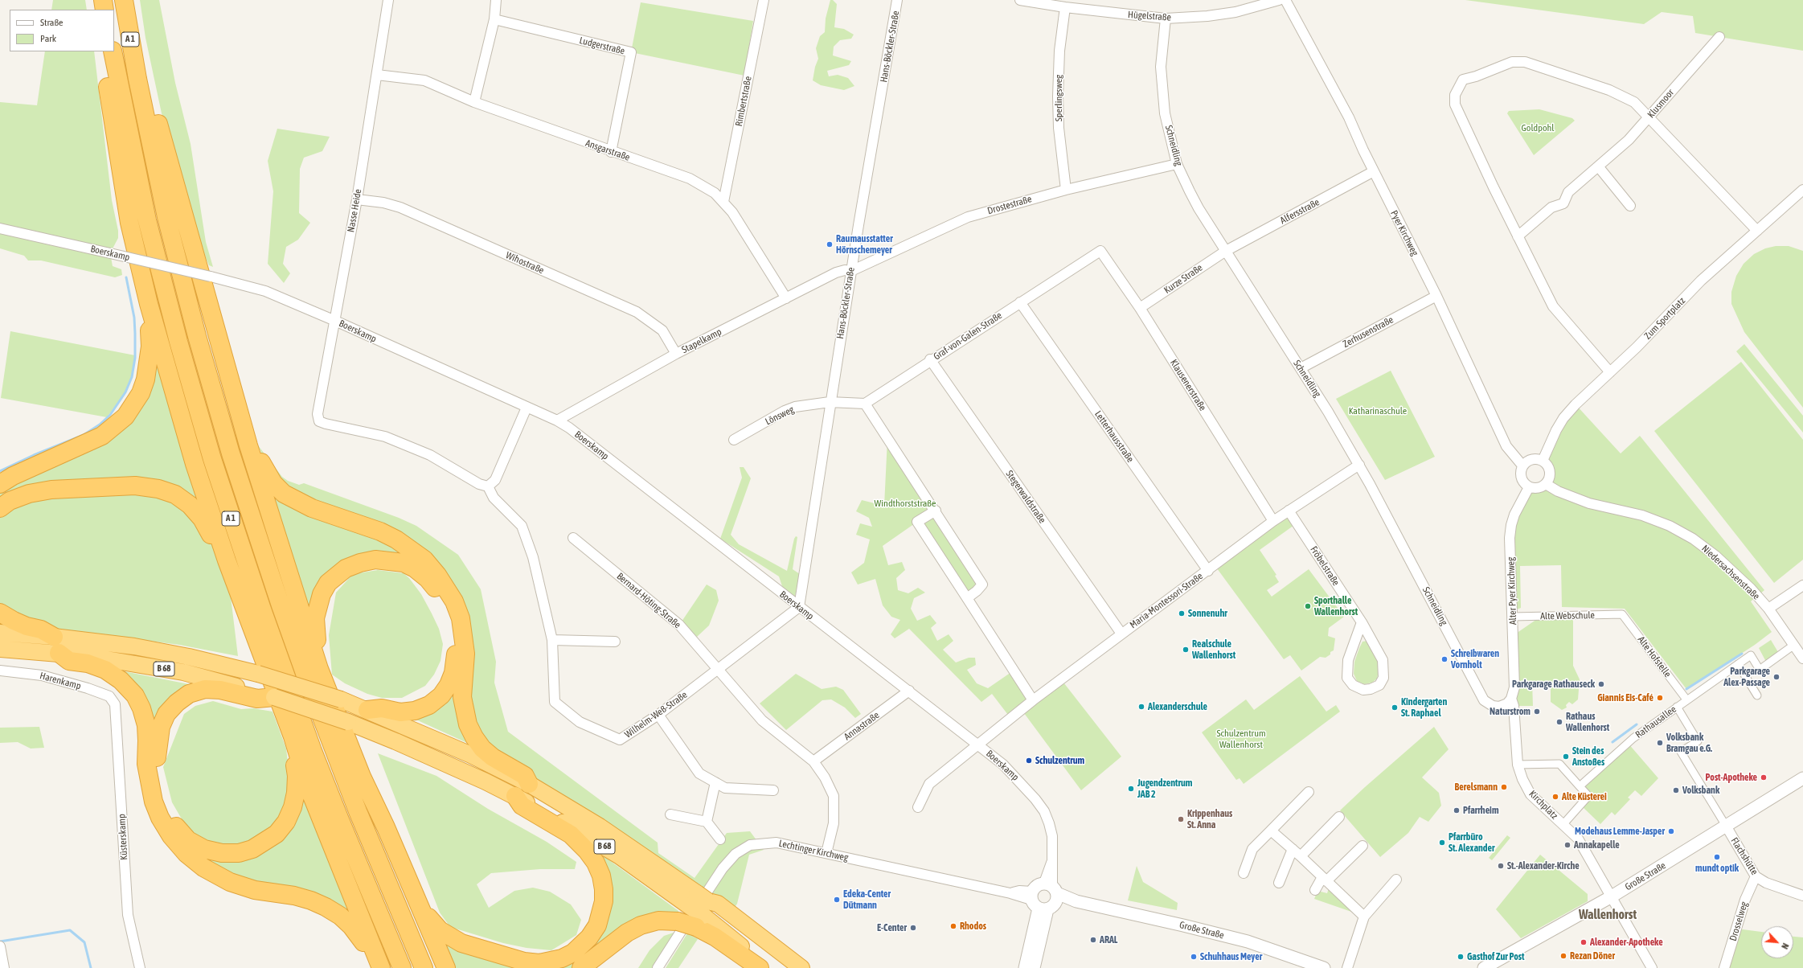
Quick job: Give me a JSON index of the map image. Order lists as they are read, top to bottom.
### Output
{
  "streets": {
    "highway": ["A 1", "B 68"],
    "street": [
      "Hügelstraße",
      "Ludgerstraße",
      "Hans-Böckler-Straße",
      "Sperlingsweg",
      "Rimbertstraße",
      "Klusmoor",
      "Schneidling",
      "Ansgarstraße",
      "Drostestraße",
      "Nasse Heide",
      "Alfersstraße",
      "Pyer Kirchweg",
      "Boerskamp",
      "Wihostraße",
      "Kurze Straße",
      "Zum Sportplatz",
      "Zerhusenstraße",
      "Graf-von-Galen-Straße",
      "Stapelkamp",
      "Klausenerstraße",
      "Lönsweg",
      "Letterhausstraße",
      "Stegerwaldstraße",
      "Fröbelstraße",
      "Niedersachsenstraße",
      "Alter Pyer Kirchweg",
      "Bernard-Höting-Straße",
      "Maria-Montessori-Straße",
      "Alte Webschule",
      "Alte Hofstelle",
      "Harenkamp",
      "Wilhelm-Weß-Straße",
      "Rathausallee",
      "Annastraße",
      "Kirchplatz",
      "Küsterskamp",
      "Lechtinger Kirchweg",
      "Flachshütte",
      "Große Straße",
      "Drosselweg"
    ]
  },
  "crossings": [
    ["Hügelstraße", "Sperlingsweg"],
    ["Hügelstraße", "Schneidling"],
    ["Ludgerstraße", "Ansgarstraße"],
    ["Hans-Böckler-Straße", "Drostestraße"],
    ["Hans-Böckler-Straße", "Boerskamp"],
    ["Hans-Böckler-Straße", "Stapelkamp"],
    ["Hans-Böckler-Straße", "Lönsweg"],
    ["Hans-Böckler-Straße", "Wilhelm-Weß-Straße"],
    ["Sperlingsweg", "Drostestraße"],
    ["Rimbertstraße", "Ansgarstraße"],
    ["Schneidling", "Drostestraße"],
    ["Schneidling", "Alfersstraße"],
    ["Schneidling", "Kurze Straße"],
    ["Schneidling", "Zerhusenstraße"],
    ["Schneidling", "Alter Pyer Kirchweg"],
    ["Schneidling", "Maria-Montessori-Straße"],
    ["Schneidling", "Kirchplatz"],
    ["Ansgarstraße", "Nasse Heide"],
    ["Ansgarstraße", "Stapelkamp"],
    ["Drostestraße", "Stapelkamp"],
    ["Nasse Heide", "Boerskamp"],
    ["Nasse Heide", "Wihostraße"],
    ["Nasse Heide", "Wilhelm-Weß-Straße"],
    ["Alfersstraße", "Pyer Kirchweg"],
    ["Alfersstraße", "Kurze Straße"],
    ["Pyer Kirchweg", "Zum Sportplatz"],
    ["Pyer Kirchweg", "Zerhusenstraße"],
    ["Pyer Kirchweg", "Niedersachsenstraße"],
    ["Pyer Kirchweg", "Alter Pyer Kirchweg"],
    ["Boerskamp", "Stapelkamp"],
    ["Boerskamp", "Maria-Montessori-Straße"],
    ["Boerskamp", "Wilhelm-Weß-Straße"],
    ["Boerskamp", "Annastraße"],
    ["Boerskamp", "Lechtinger Kirchweg"],
    ["Boerskamp", "Große Straße"],
    ["Wihostraße", "Stapelkamp"],
    ["Kurze Straße", "Klausenerstraße"],
    ["Zum Sportplatz", "Niedersachsenstraße"],
    ["Zum Sportplatz", "Alter Pyer Kirchweg"],
    ["Graf-von-Galen-Straße", "Klausenerstraße"],
    ["Graf-von-Galen-Straße", "Letterhausstraße"],
    ["Graf-von-Galen-Straße", "Stegerwaldstraße"],
    ["Klausenerstraße", "Maria-Montessori-Straße"],
    ["Letterhausstraße", "Maria-Montessori-Straße"],
    ["Stegerwaldstraße", "Maria-Montessori-Straße"],
    ["Fröbelstraße", "Maria-Montessori-Straße"],
    ["Niedersachsenstraße", "Alter Pyer Kirchweg"],
    ["Niedersachsenstraße", "Rathausallee"],
    ["Alter Pyer Kirchweg", "Alte Webschule"],
    ["Alter Pyer Kirchweg", "Kirchplatz"],
    ["Bernard-Höting-Straße", "Wilhelm-Weß-Straße"],
    ["Bernard-Höting-Straße", "Annastraße"],
    ["Bernard-Höting-Straße", "Lechtinger Kirchweg"],
    ["Alte Webschule", "Alte Hofstelle"],
    ["Alte Hofstelle", "Rathausallee"],
    ["Harenkamp", "Küsterskamp"],
    ["Kirchplatz", "Große Straße"],
    ["Lechtinger Kirchweg", "Große Straße"],
    ["Flachshütte", "Große Straße"],
    ["Flachshütte", "Drosselweg"]
  ],
  "districts": ["Wallenhorst"],
  "parks": [
    "Goldpohl",
    "Katharinaschule",
    "Windthorststraße",
    "Schulzentrum Wallenhorst"
  ],
  "places": [
    "Raumausstatter Hörnschemeyer",
    "Sporthalle Wallenhorst",
    "Sonnenuhr",
    "Realschule Wallenhorst",
    "Schreibwaren Vornholt",
    "Parkgarage Alex-Passage",
    "Parkgarage Rathauseck",
    "Giannis Eis-Café",
    "Alexanderschule",
    "Kindergarten St. Raphael",
    "Naturstrom",
    "Rathaus Wallenhorst",
    "Volksbank Bramgau e.G.",
    "Stein des Anstoßes",
    "Schulzentrum",
    "Post-Apotheke",
    "Berelsmann",
    "Jugendzentrum JAB 2",
    "Volksbank",
    "Alte Küsterei",
    "Pfarrheim",
    "Krippenhaus St. Anna",
    "Modehaus Lemme-Jasper",
    "Pfarrbüro St. Alexander",
    "Annakapelle",
    "mundt optik",
    "St.-Alexander-Kirche",
    "Edeka-Center Dütmann",
    "Rhodos",
    "E-Center",
    "ARAL",
    "Alexander-Apotheke",
    "Rezan Döner",
    "Schuhhaus Meyer",
    "Gasthof Zur Post"
  ],
  "legend": ["Straße", "Park"],
  "north": "bottom right"
}
